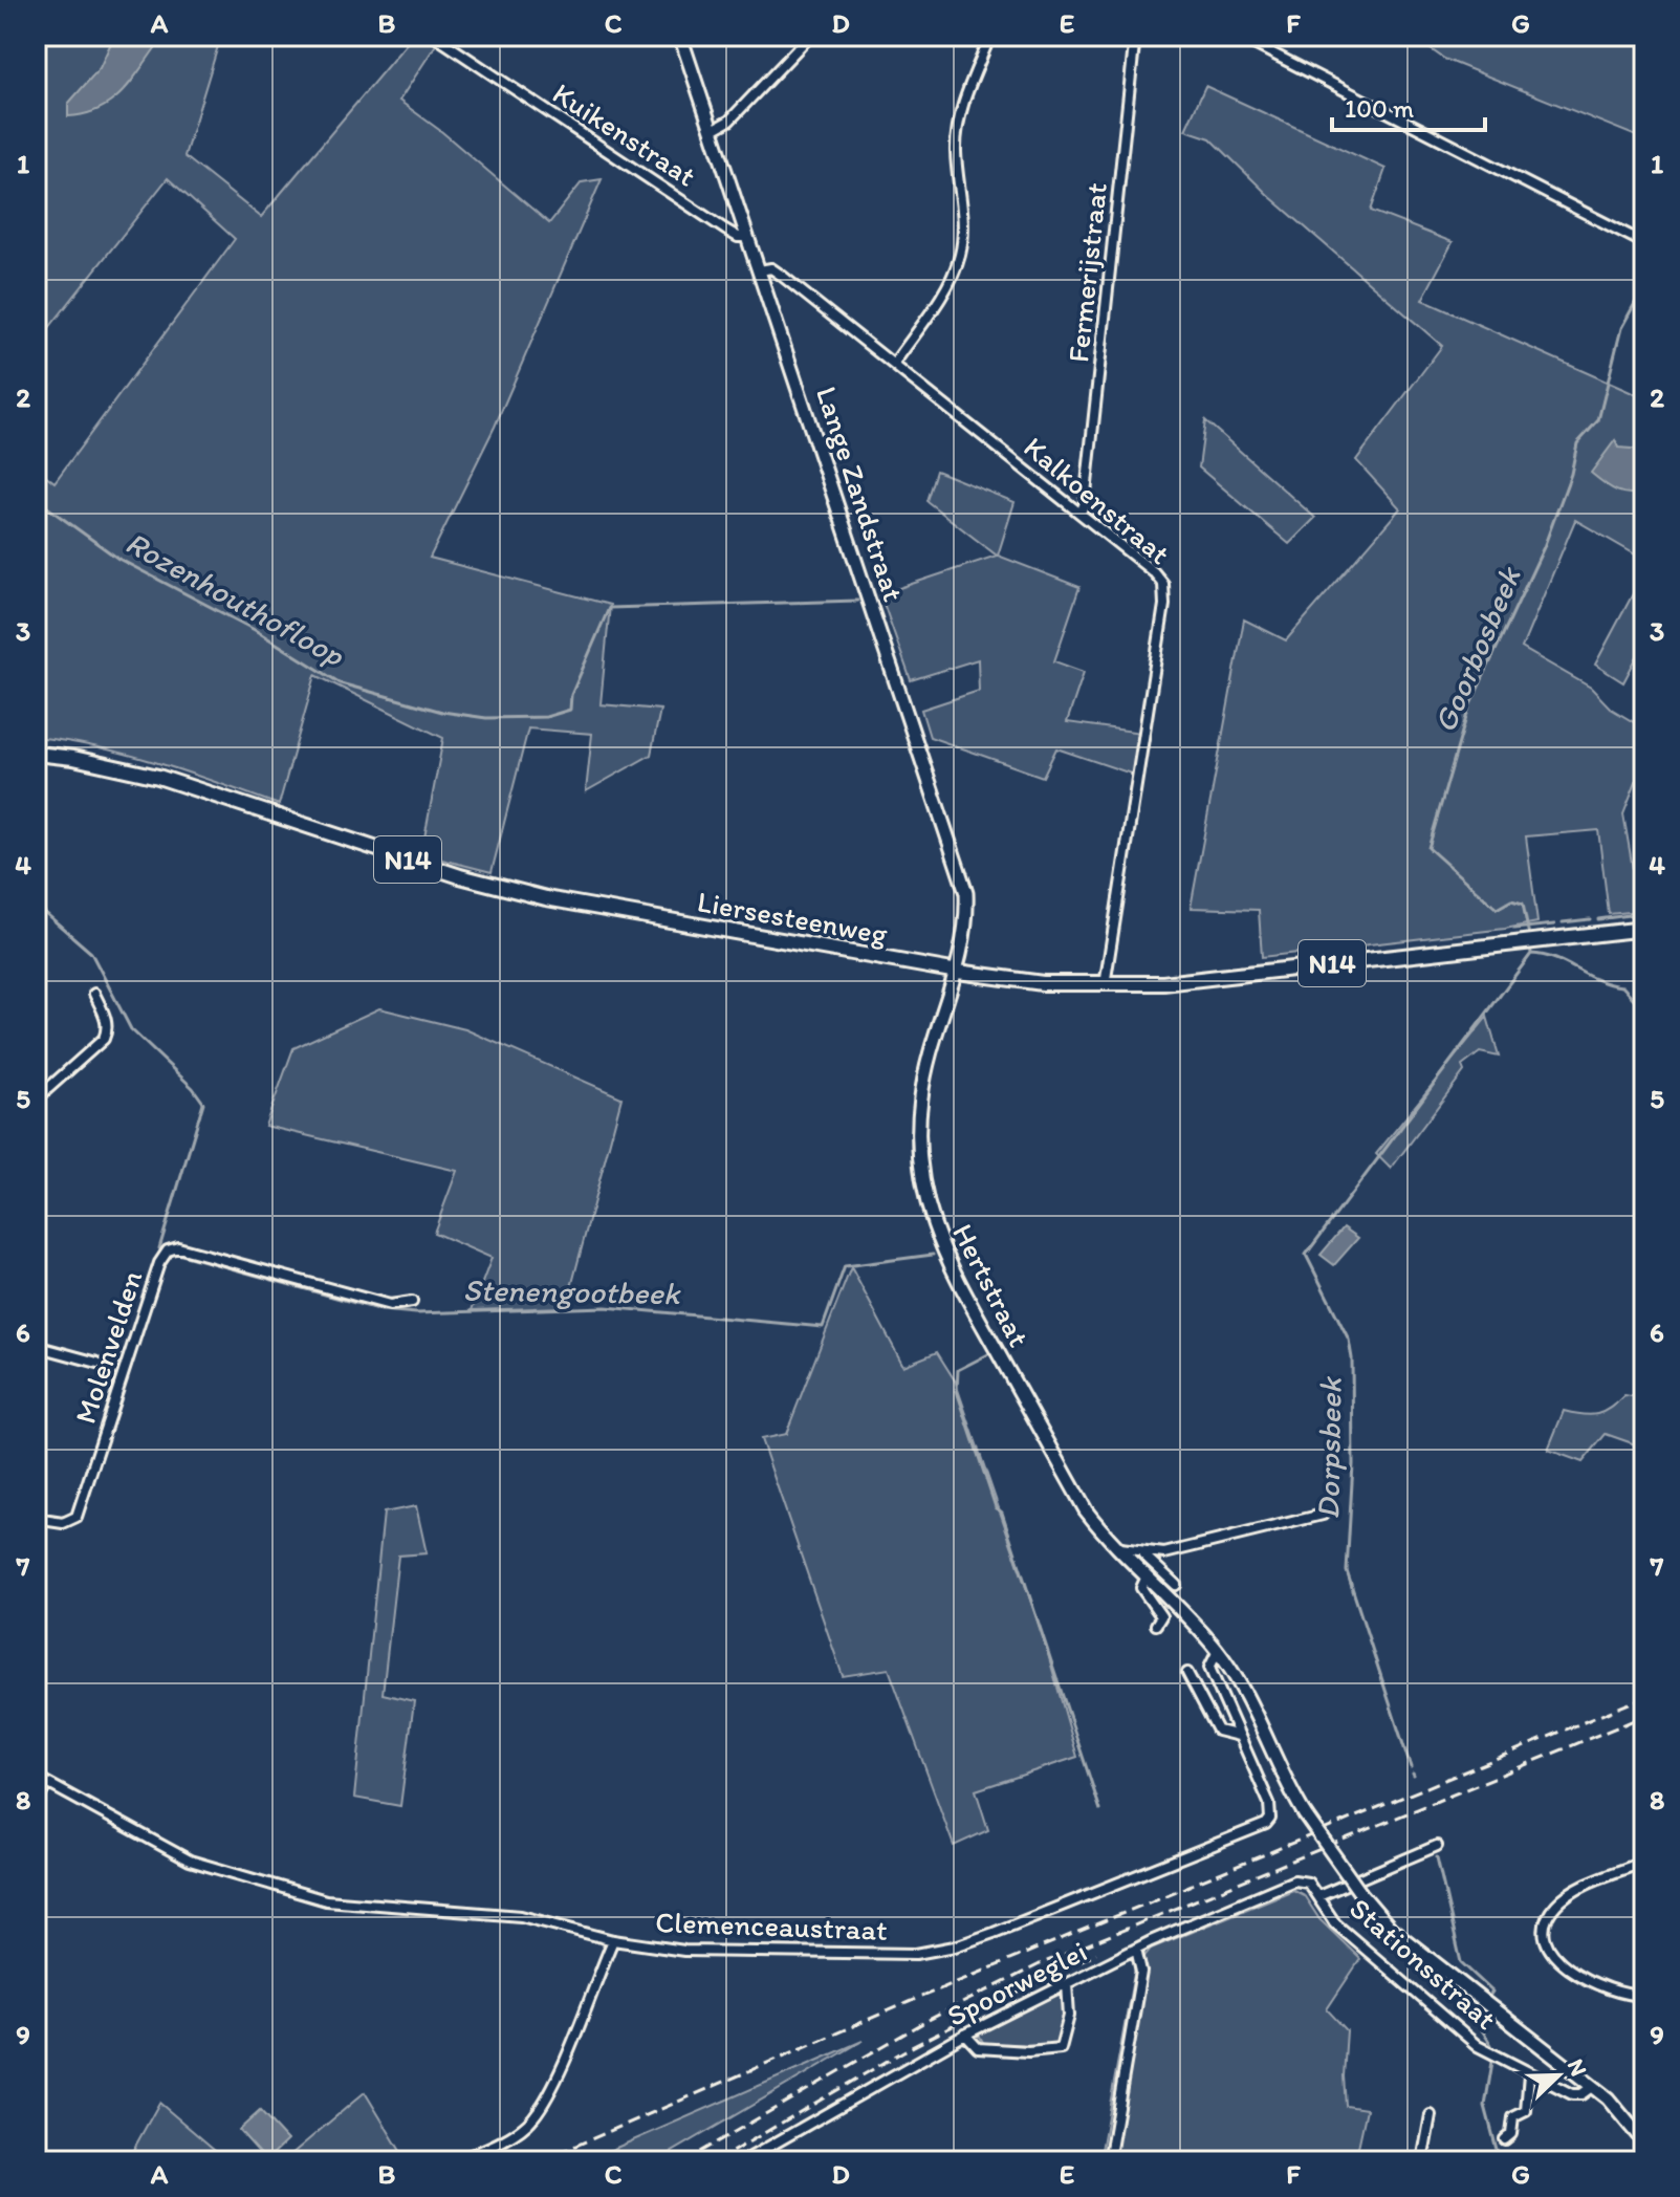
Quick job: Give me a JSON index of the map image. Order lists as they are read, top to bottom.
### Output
{
  "streets": {
    "main road": ["N14", "Liersesteenweg"],
    "street": [
      "Kuikenstraat",
      "Fermerijstraat",
      "Lange Zandstraat",
      "Kalkoenstraat",
      "Hertstraat",
      "Molenvelden",
      "Clemenceaustraat",
      "Stationsstraat",
      "Spoorweglei"
    ]
  },
  "crossings": [
    ["Kuikenstraat", "Lange Zandstraat"],
    ["Fermerijstraat", "Kalkoenstraat"],
    ["Lange Zandstraat", "Kalkoenstraat"],
    ["Lange Zandstraat", "Liersesteenweg"],
    ["Lange Zandstraat", "Hertstraat"],
    ["Kalkoenstraat", "Liersesteenweg"],
    ["Liersesteenweg", "Hertstraat"],
    ["Hertstraat", "Clemenceaustraat"],
    ["Hertstraat", "Stationsstraat"],
    ["Stationsstraat", "Spoorweglei"]
  ],
  "water": [
    "Rozenhouthofloop",
    "Goorbosbeek",
    "Stenengootbeek",
    "Dorpsbeek"
  ],
  "scale_bar": "100 m",
  "north": "top right",
  "grid": {
    "columns": [
      "A",
      "B",
      "C",
      "D",
      "E",
      "F",
      "G"
    ],
    "rows": [
      "1",
      "2",
      "3",
      "4",
      "5",
      "6",
      "7",
      "8",
      "9"
    ]
  }
}
